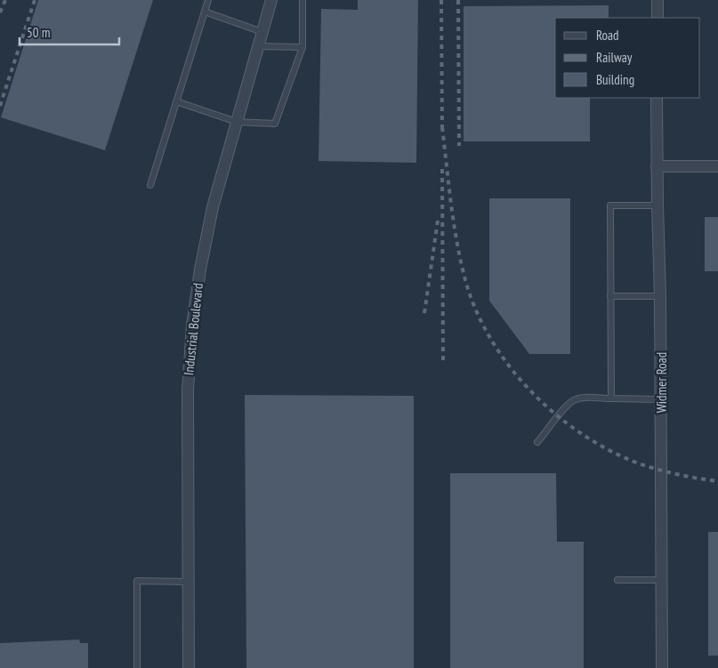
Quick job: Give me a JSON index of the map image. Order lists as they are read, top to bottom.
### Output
{
  "streets": {
    "street": ["Industrial Boulevard", "Widmer Road"]
  },
  "legend": ["Road", "Railway", "Building"],
  "scale_bar": "50 m"
}
